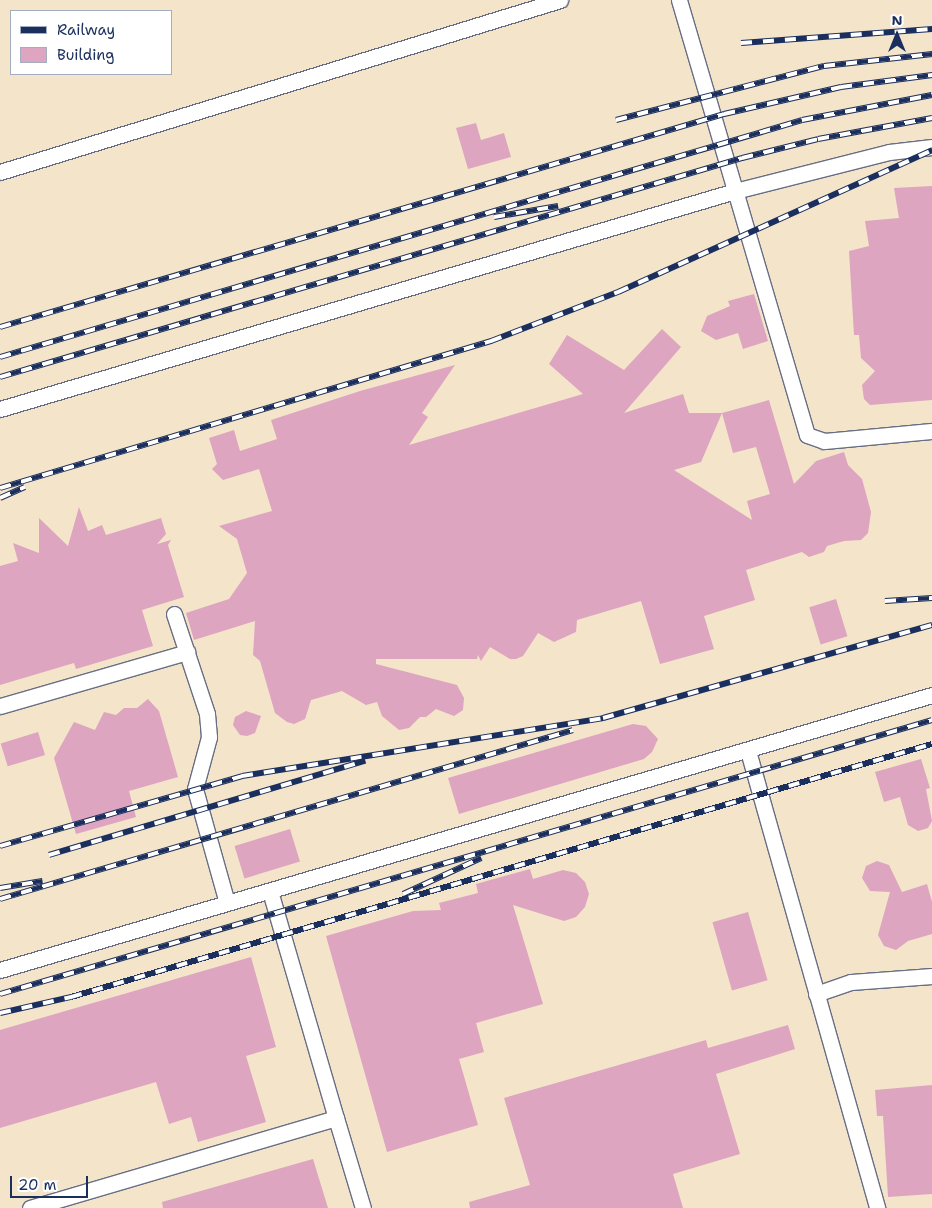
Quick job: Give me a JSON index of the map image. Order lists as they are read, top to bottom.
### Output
{
  "legend": ["Railway", "Building"],
  "scale_bar": "20 m",
  "north": "top"
}
